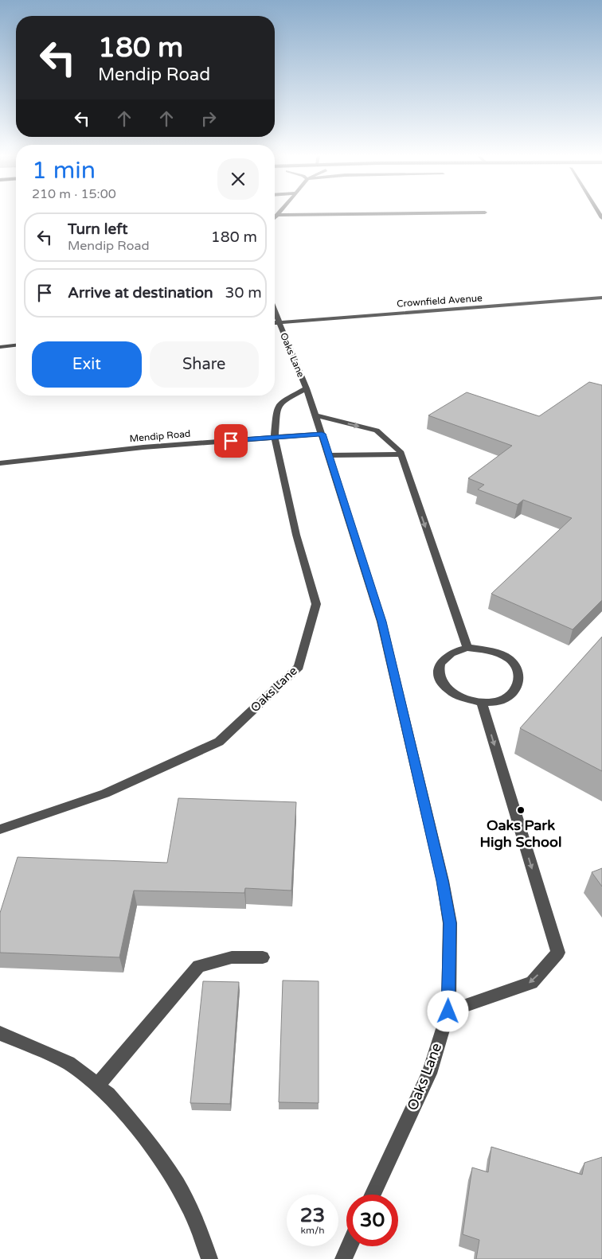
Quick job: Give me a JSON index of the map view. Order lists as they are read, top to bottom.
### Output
{
  "streets": {
    "street": ["Crownfield Avenue", "Oaks Lane", "Mendip Road"]
  },
  "crossings": [
    ["Oaks Lane", "Mendip Road"]
  ],
  "places": ["Oaks Park High School"],
  "page": {
    "turn": ["180 m", "Mendip Road"],
    "heading": ["1 min", "210 m · 15:00"],
    "list": [
      {
        "name": "Turn left",
        "note": "Mendip Road",
        "value": "180 m"
      },
      {
        "name": "Arrive at destination",
        "value": "30 m"
      }
    ],
    "buttons": ["Exit", "Share"],
    "speed": "23 km/h",
    "limit": "30"
  }
}
